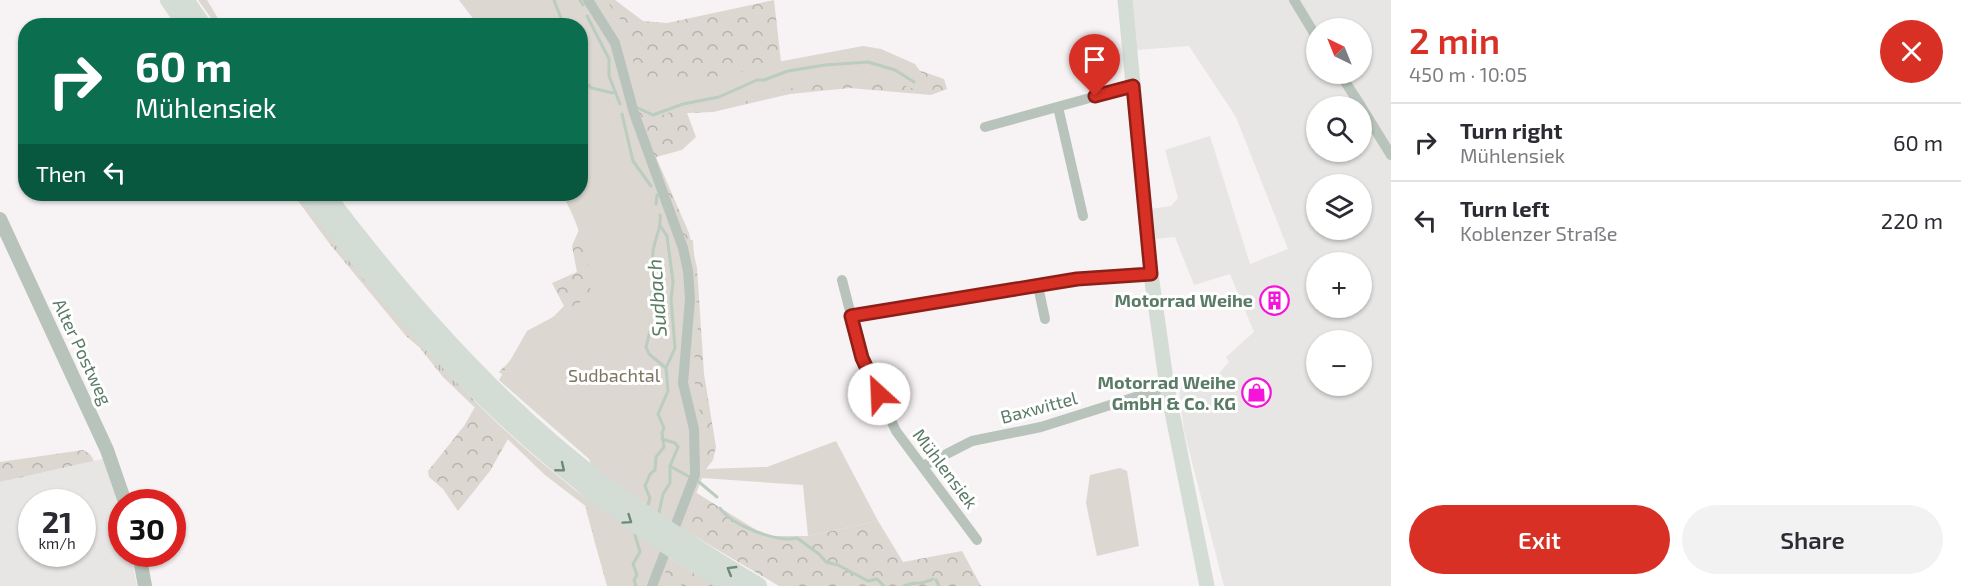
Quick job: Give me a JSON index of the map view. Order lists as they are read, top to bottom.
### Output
{
  "streets": {
    "street": ["Alter Postweg", "Baxwittel", "Mühlensiek"]
  },
  "crossings": [
    ["Baxwittel", "Mühlensiek"]
  ],
  "water": ["Sudbach"],
  "parks": ["Sudbachtal"],
  "places": {
    "building": ["Motorrad Weihe"],
    "shop": ["Motorrad Weihe GmbH & Co. KG"]
  },
  "north": "top left",
  "page": {
    "heading": ["2 min", "450 m · 10:05"],
    "map_buttons": ["+", "−"],
    "turn": ["60 m", "Mühlensiek"],
    "list": [
      {
        "name": "Turn right",
        "note": "Mühlensiek",
        "value": "60 m"
      },
      {
        "name": "Turn left",
        "note": "Koblenzer Straße",
        "value": "220 m"
      }
    ],
    "then": "Then",
    "speed": "21 km/h",
    "limit": "30",
    "buttons": ["Exit", "Share"]
  }
}
